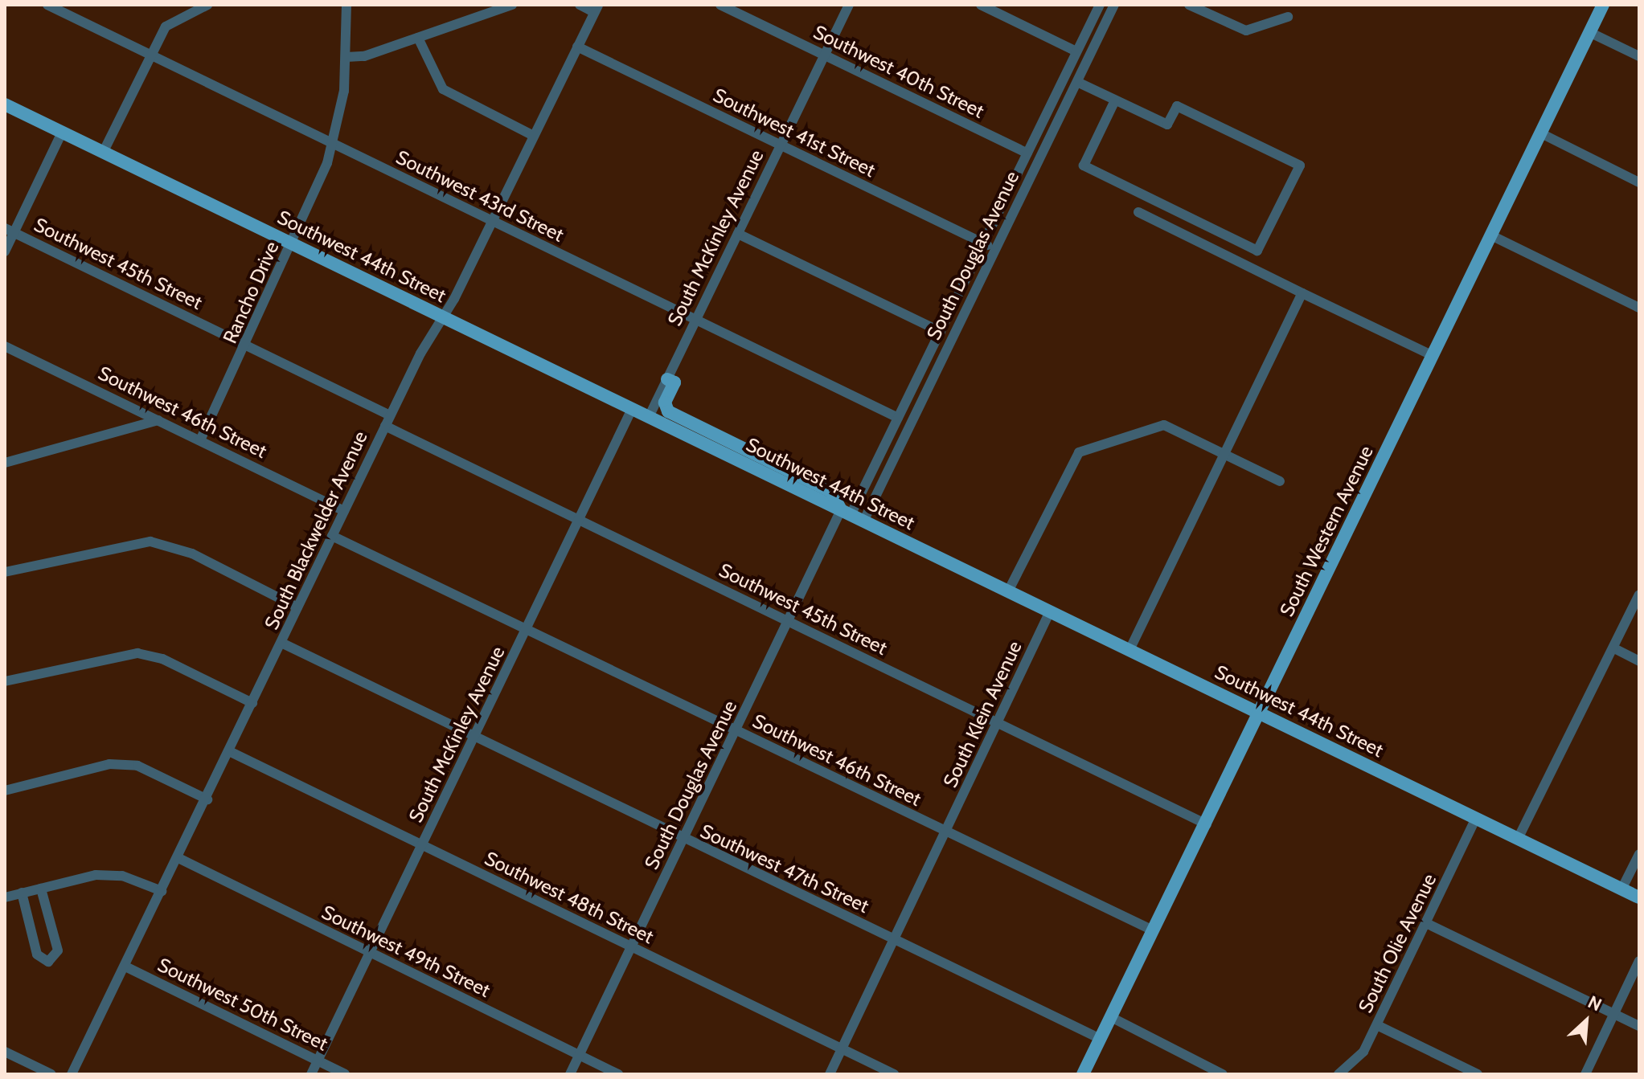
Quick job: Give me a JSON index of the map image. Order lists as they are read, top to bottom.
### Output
{
  "streets": {
    "main road": ["Southwest 44th Street", "South Western Avenue"],
    "street": [
      "Southwest 40th Street",
      "Southwest 41st Street",
      "Southwest 43rd Street",
      "South McKinley Avenue",
      "South Douglas Avenue",
      "Southwest 45th Street",
      "Rancho Drive",
      "Southwest 46th Street",
      "South Blackwelder Avenue",
      "South Klein Avenue",
      "Southwest 47th Street",
      "Southwest 48th Street",
      "South Olie Avenue",
      "Southwest 49th Street",
      "Southwest 50th Street"
    ]
  },
  "crossings": [
    ["Southwest 40th Street", "South McKinley Avenue"],
    ["Southwest 40th Street", "South Douglas Avenue"],
    ["Southwest 41st Street", "South McKinley Avenue"],
    ["Southwest 41st Street", "South Douglas Avenue"],
    ["Southwest 41st Street", "South Blackwelder Avenue"],
    ["Southwest 43rd Street", "South McKinley Avenue"],
    ["Southwest 43rd Street", "South Douglas Avenue"],
    ["Southwest 43rd Street", "Rancho Drive"],
    ["Southwest 43rd Street", "South Blackwelder Avenue"],
    ["South McKinley Avenue", "Southwest 44th Street"],
    ["South McKinley Avenue", "Southwest 45th Street"],
    ["South McKinley Avenue", "Southwest 46th Street"],
    ["South McKinley Avenue", "Southwest 47th Street"],
    ["South McKinley Avenue", "Southwest 48th Street"],
    ["South McKinley Avenue", "Southwest 49th Street"],
    ["South McKinley Avenue", "Southwest 50th Street"],
    ["South Douglas Avenue", "Southwest 44th Street"],
    ["South Douglas Avenue", "Southwest 45th Street"],
    ["South Douglas Avenue", "Southwest 46th Street"],
    ["South Douglas Avenue", "Southwest 47th Street"],
    ["South Douglas Avenue", "Southwest 48th Street"],
    ["South Douglas Avenue", "Southwest 49th Street"],
    ["Southwest 44th Street", "Rancho Drive"],
    ["Southwest 44th Street", "South Blackwelder Avenue"],
    ["Southwest 44th Street", "South Western Avenue"],
    ["Southwest 44th Street", "South Klein Avenue"],
    ["Southwest 44th Street", "South Olie Avenue"],
    ["Southwest 45th Street", "Rancho Drive"],
    ["Southwest 45th Street", "South Blackwelder Avenue"],
    ["Southwest 45th Street", "South Western Avenue"],
    ["Southwest 45th Street", "South Klein Avenue"],
    ["Rancho Drive", "Southwest 46th Street"],
    ["Southwest 46th Street", "South Blackwelder Avenue"],
    ["Southwest 46th Street", "South Western Avenue"],
    ["Southwest 46th Street", "South Klein Avenue"],
    ["South Blackwelder Avenue", "Southwest 47th Street"],
    ["South Blackwelder Avenue", "Southwest 48th Street"],
    ["South Blackwelder Avenue", "Southwest 49th Street"],
    ["South Blackwelder Avenue", "Southwest 50th Street"],
    ["South Western Avenue", "Southwest 47th Street"],
    ["South Klein Avenue", "Southwest 47th Street"],
    ["South Klein Avenue", "Southwest 48th Street"]
  ],
  "north": "top right"
}
